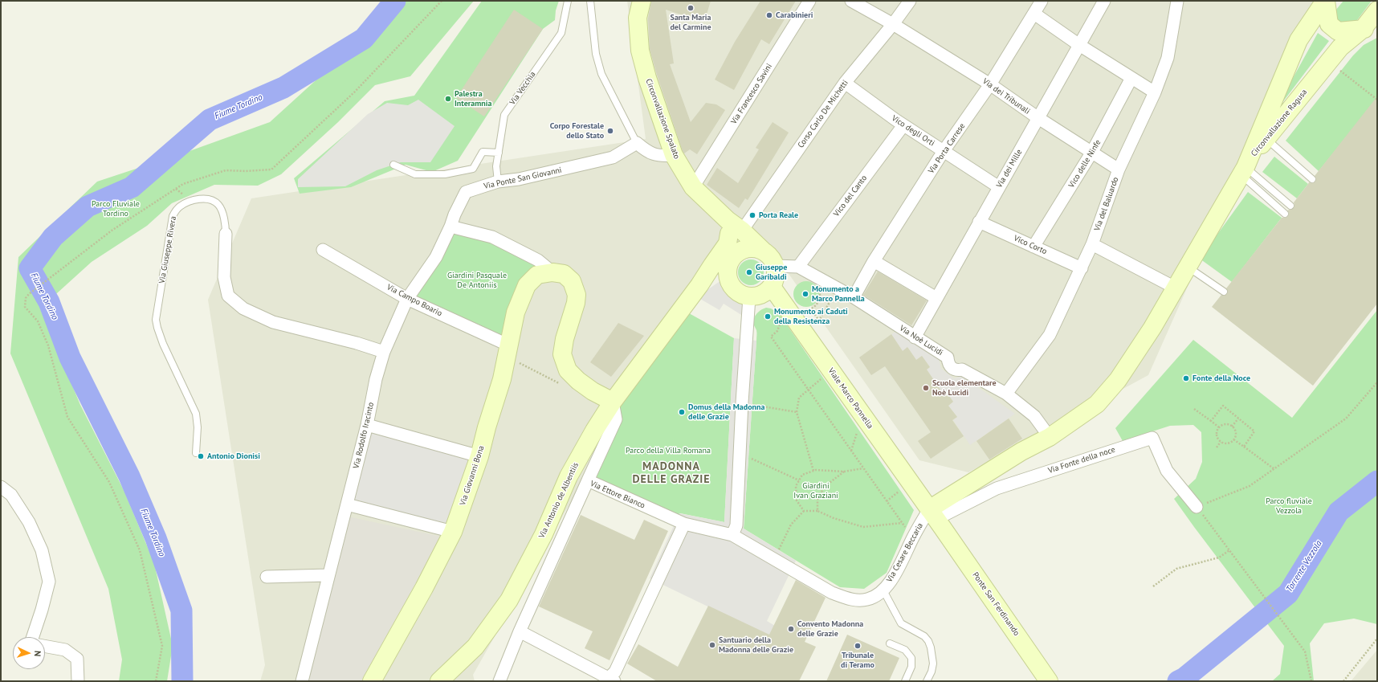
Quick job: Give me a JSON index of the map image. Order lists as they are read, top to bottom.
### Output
{
  "streets": {
    "main road": [
      "Circonvallazione Spalato",
      "Circonvallazione Ragusa",
      "Viale Marco Pannella",
      "Via Giovanni Bona",
      "Via Antonio de Albentiis",
      "Ponte San Ferdinando"
    ],
    "street": [
      "Via Francesco Savini",
      "Via dei Tribunali",
      "Corso Carlo De Michetti",
      "Vico degli Orti",
      "Via Porta Carrese",
      "Vico delle Ninfe",
      "Via dei Mille",
      "Via Ponte San Giovanni",
      "Vico del Canto",
      "Via del Baluardo",
      "Vico Corto",
      "Via Giuseppe Rivera",
      "Via Campo Boario",
      "Via Noè Lucidi",
      "Via Rodolfo Iracinto",
      "Via Fonte della noce",
      "Via Ettore Bianco",
      "Via Cesare Beccaria"
    ],
    "lane": ["Via Vecchia"]
  },
  "crossings": [
    ["Via Vecchia", "Via Ponte San Giovanni"],
    ["Via Francesco Savini", "Circonvallazione Spalato"],
    ["Via dei Tribunali", "Corso Carlo De Michetti"],
    ["Via dei Tribunali", "Via Porta Carrese"],
    ["Via dei Tribunali", "Vico delle Ninfe"],
    ["Via dei Tribunali", "Via dei Mille"],
    ["Via dei Tribunali", "Via del Baluardo"],
    ["Corso Carlo De Michetti", "Circonvallazione Spalato"],
    ["Corso Carlo De Michetti", "Vico degli Orti"],
    ["Corso Carlo De Michetti", "Via Antonio de Albentiis"],
    ["Circonvallazione Spalato", "Via Noè Lucidi"],
    ["Circonvallazione Spalato", "Viale Marco Pannella"],
    ["Circonvallazione Spalato", "Via Antonio de Albentiis"],
    ["Vico degli Orti", "Via Porta Carrese"],
    ["Vico degli Orti", "Via dei Mille"],
    ["Vico degli Orti", "Vico del Canto"],
    ["Via Porta Carrese", "Via Noè Lucidi"],
    ["Vico delle Ninfe", "Vico Corto"],
    ["Via dei Mille", "Vico Corto"],
    ["Via dei Mille", "Via Noè Lucidi"],
    ["Via Ponte San Giovanni", "Via Campo Boario"],
    ["Via Ponte San Giovanni", "Via Rodolfo Iracinto"],
    ["Vico del Canto", "Via Noè Lucidi"],
    ["Via del Baluardo", "Vico Corto"],
    ["Via del Baluardo", "Via Noè Lucidi"],
    ["Via Giuseppe Rivera", "Via Rodolfo Iracinto"],
    ["Via Campo Boario", "Via Rodolfo Iracinto"],
    ["Via Campo Boario", "Via Giovanni Bona"],
    ["Via Noè Lucidi", "Viale Marco Pannella"],
    ["Viale Marco Pannella", "Via Fonte della noce"],
    ["Viale Marco Pannella", "Via Cesare Beccaria"],
    ["Viale Marco Pannella", "Ponte San Ferdinando"],
    ["Via Fonte della noce", "Via Cesare Beccaria"],
    ["Via Fonte della noce", "Ponte San Ferdinando"],
    ["Via Ettore Bianco", "Via Cesare Beccaria"],
    ["Via Cesare Beccaria", "Ponte San Ferdinando"]
  ],
  "districts": ["MADONNA DELLE GRAZIE"],
  "water": ["Fiume Tordino", "Torrente Vezzola"],
  "parks": [
    "Parco Fluviale Tordino",
    "Giardini Pasquale De Antoniis",
    "Parco della Villa Romana",
    "Giardini Ivan Graziani",
    "Parco fluviale Vezzola"
  ],
  "places": [
    "Santa Maria del Carmine",
    "Carabinieri",
    "Palestra Interamnia",
    "Corpo Forestale dello Stato",
    "Porta Reale",
    "Giuseppe Garibaldi",
    "Monumento a Marco Pannella",
    "Monumento ai Caduti della Resistenza",
    "Fonte della Noce",
    "Scuola elementare Noè Lucidi",
    "Domus della Madonna delle Grazie",
    "Antonio Dionisi",
    "Convento Madonna delle Grazie",
    "Santuario della Madonna delle Grazie",
    "Tribunale di Teramo"
  ],
  "north": "right"
}
